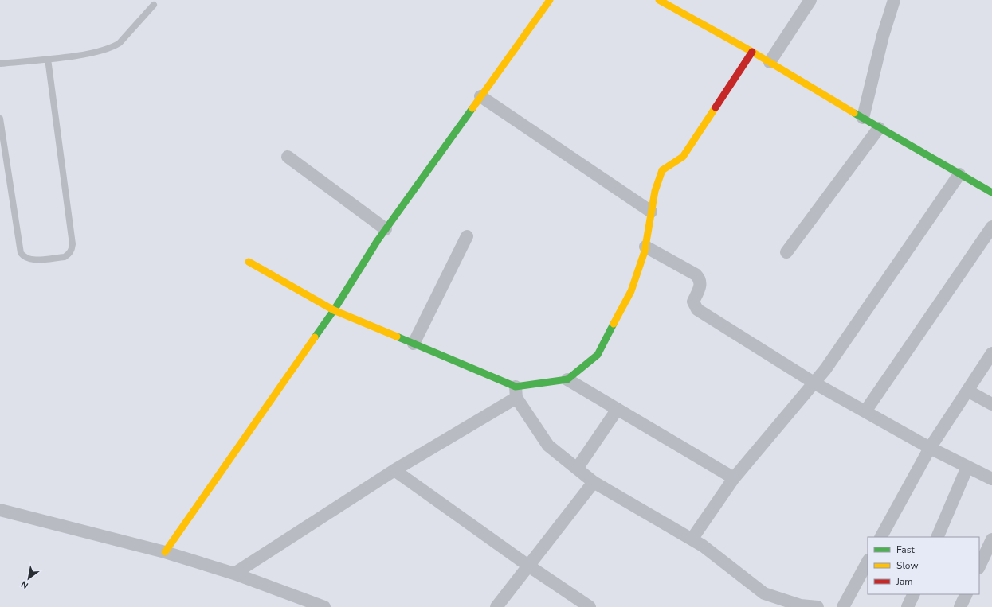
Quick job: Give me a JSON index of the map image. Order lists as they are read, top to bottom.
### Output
{
  "legend": ["Fast", "Slow", "Jam"],
  "north": "bottom left"
}
